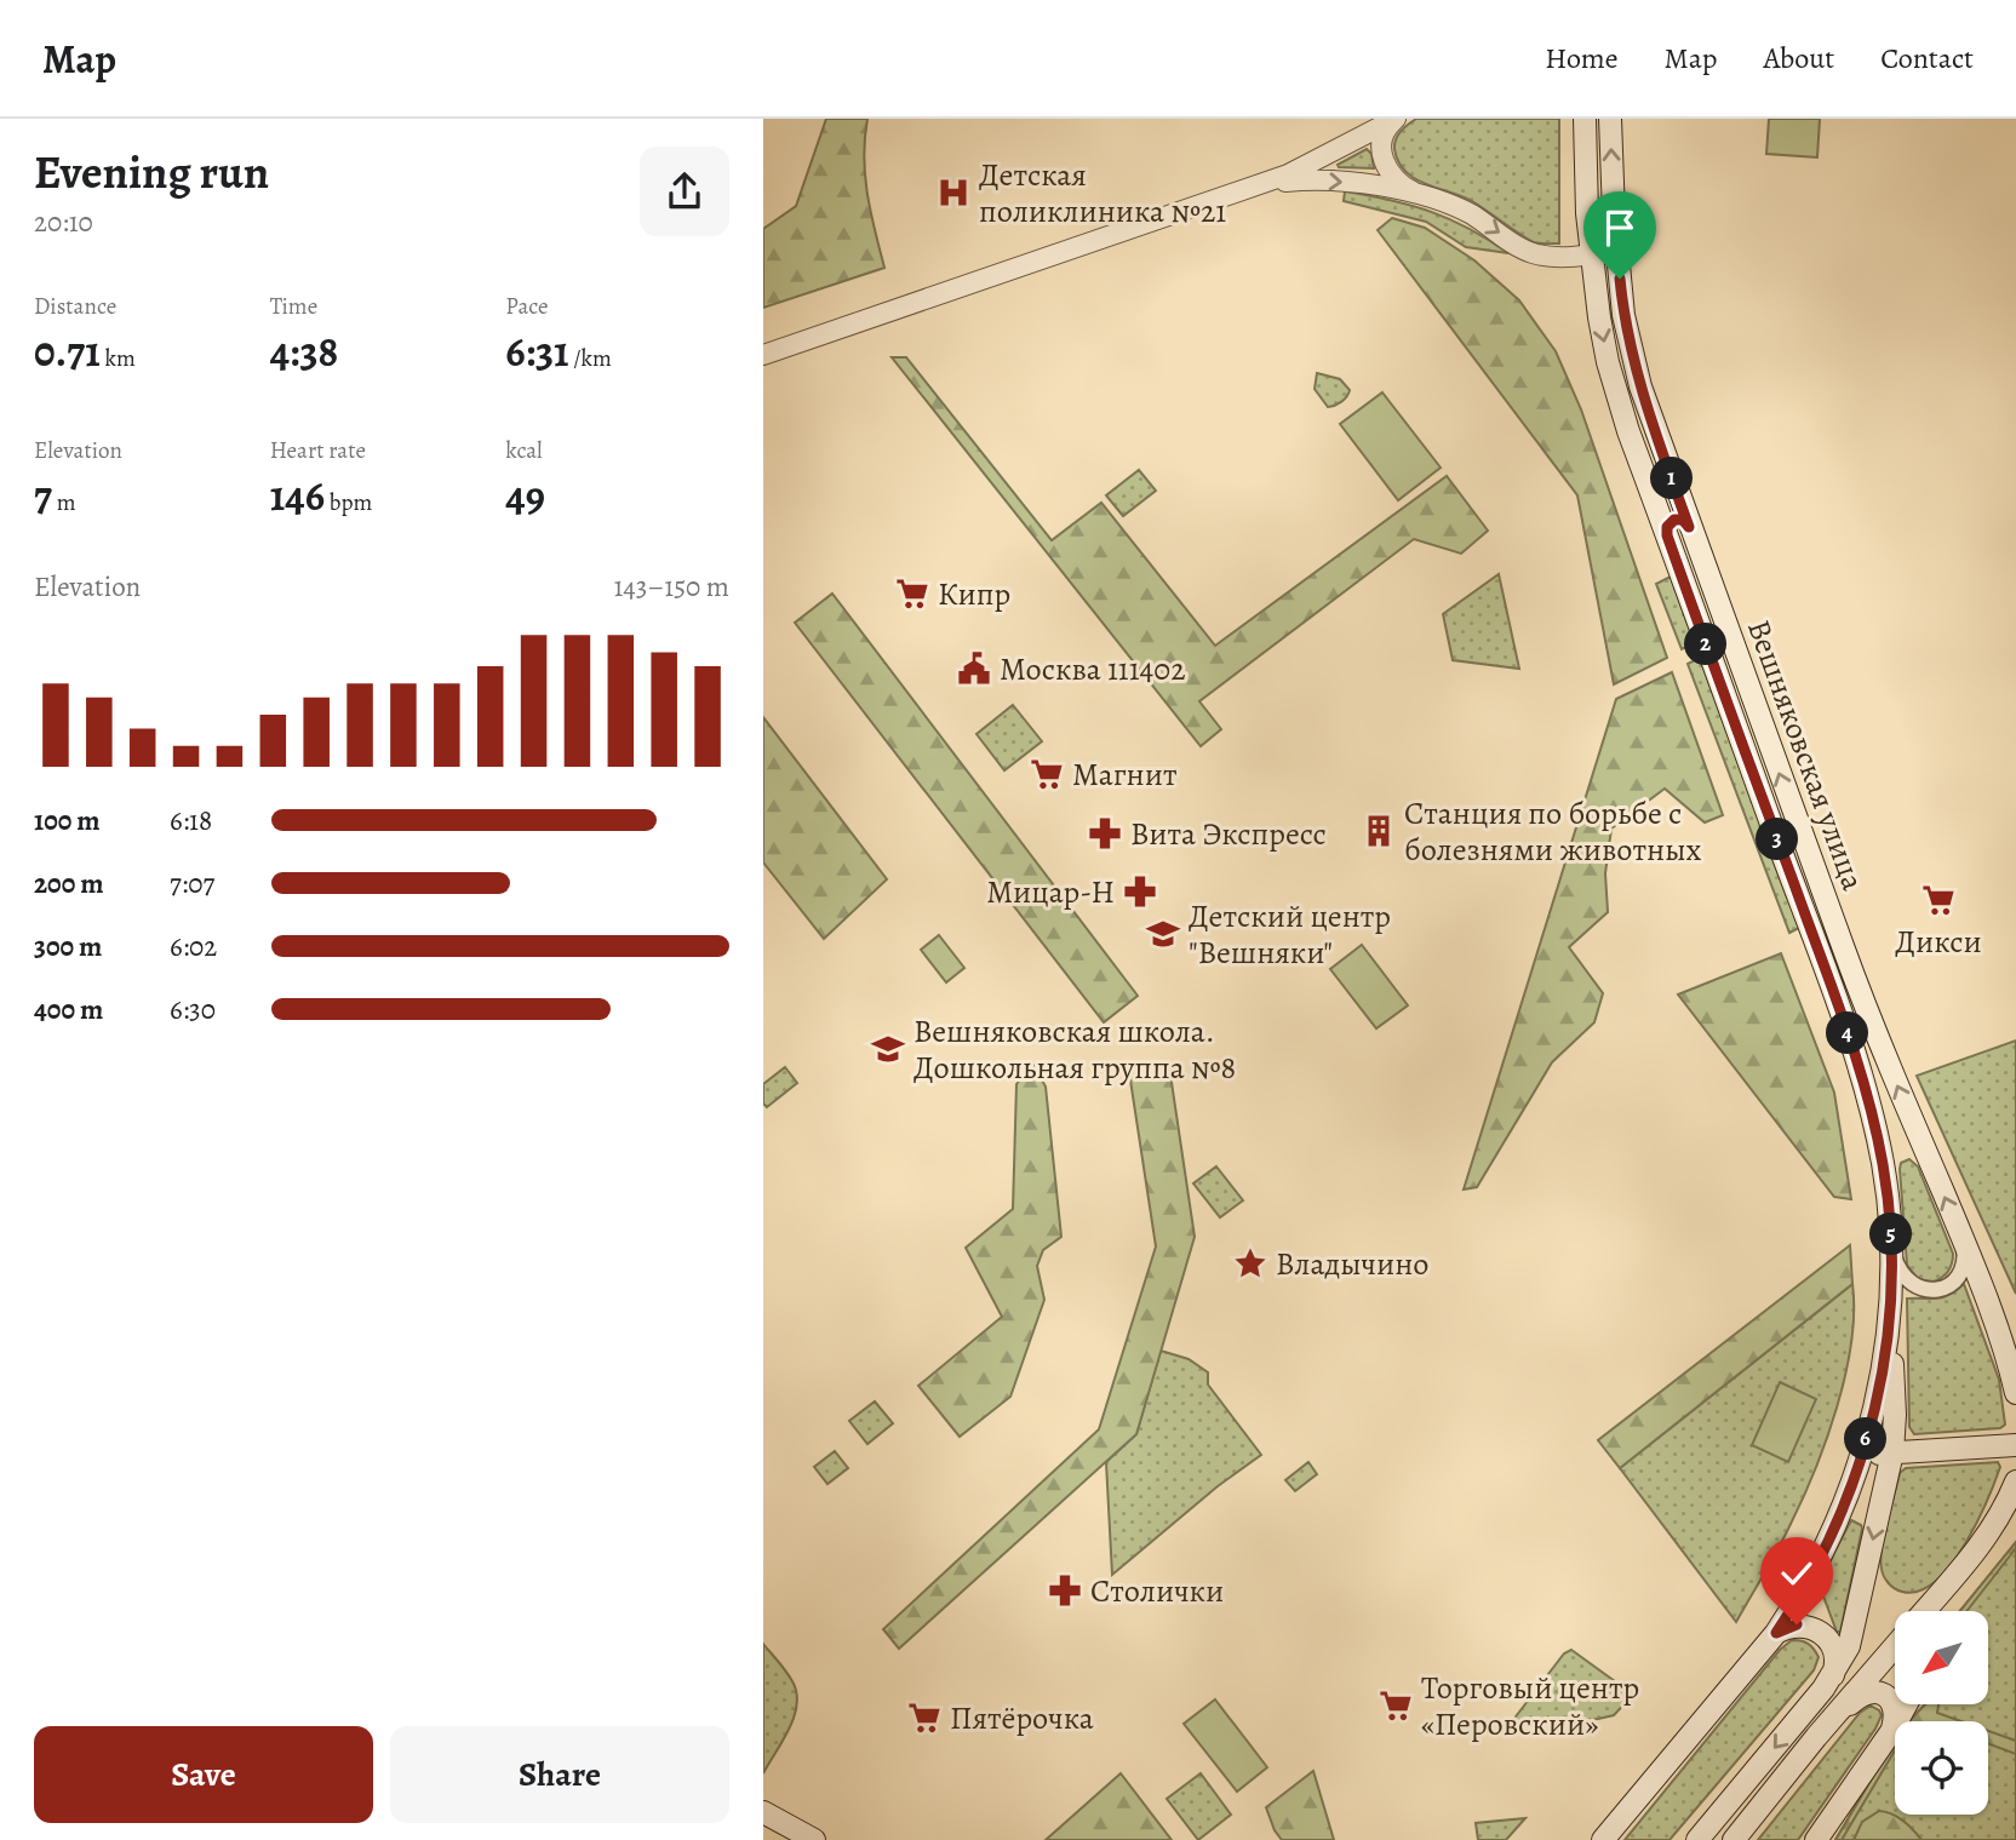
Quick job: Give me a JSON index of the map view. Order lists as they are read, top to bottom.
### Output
{
  "streets": {
    "main road": ["Вешняковская улица"]
  },
  "places": {
    "hospital": ["Детская поликлиника №21"],
    "supermarket": [
      "Кипр",
      "Магнит",
      "Дикси",
      "Торговый центр «Перовский»",
      "Пятёрочка"
    ],
    "public building": ["Москва 111402"],
    "building": ["Станция по борьбе с болезнями животных"],
    "pharmacy": ["Вита Экспресс", "Мицар-Н", "Столички"],
    "school or university": ["Детский центр \"Вешняки\"", "Вешняковская школа. Дошкольная группа №8"],
    "place": ["Владычино"]
  },
  "north": "bottom left",
  "page": {
    "header": "Map",
    "nav": [
      "Home",
      "Map",
      "About",
      "Contact"
    ],
    "heading": ["Evening run", "20:10"],
    "stats": [
      ["Distance", "0.71 km"],
      ["Time", "4:38"],
      ["Pace", "6:31 /km"],
      ["Elevation", "7 m"],
      ["Heart rate", "146 bpm"],
      ["kcal", "49"]
    ],
    "pins": [
      "1",
      "2",
      "3",
      "4",
      "5",
      "6"
    ],
    "chart": ["Elevation", "143–150 m"],
    "list": [
      {
        "name": "100 m",
        "note": "6:18"
      },
      {
        "name": "200 m",
        "note": "7:07"
      },
      {
        "name": "300 m",
        "note": "6:02"
      },
      {
        "name": "400 m",
        "note": "6:30"
      }
    ],
    "buttons": ["Save", "Share"]
  }
}
